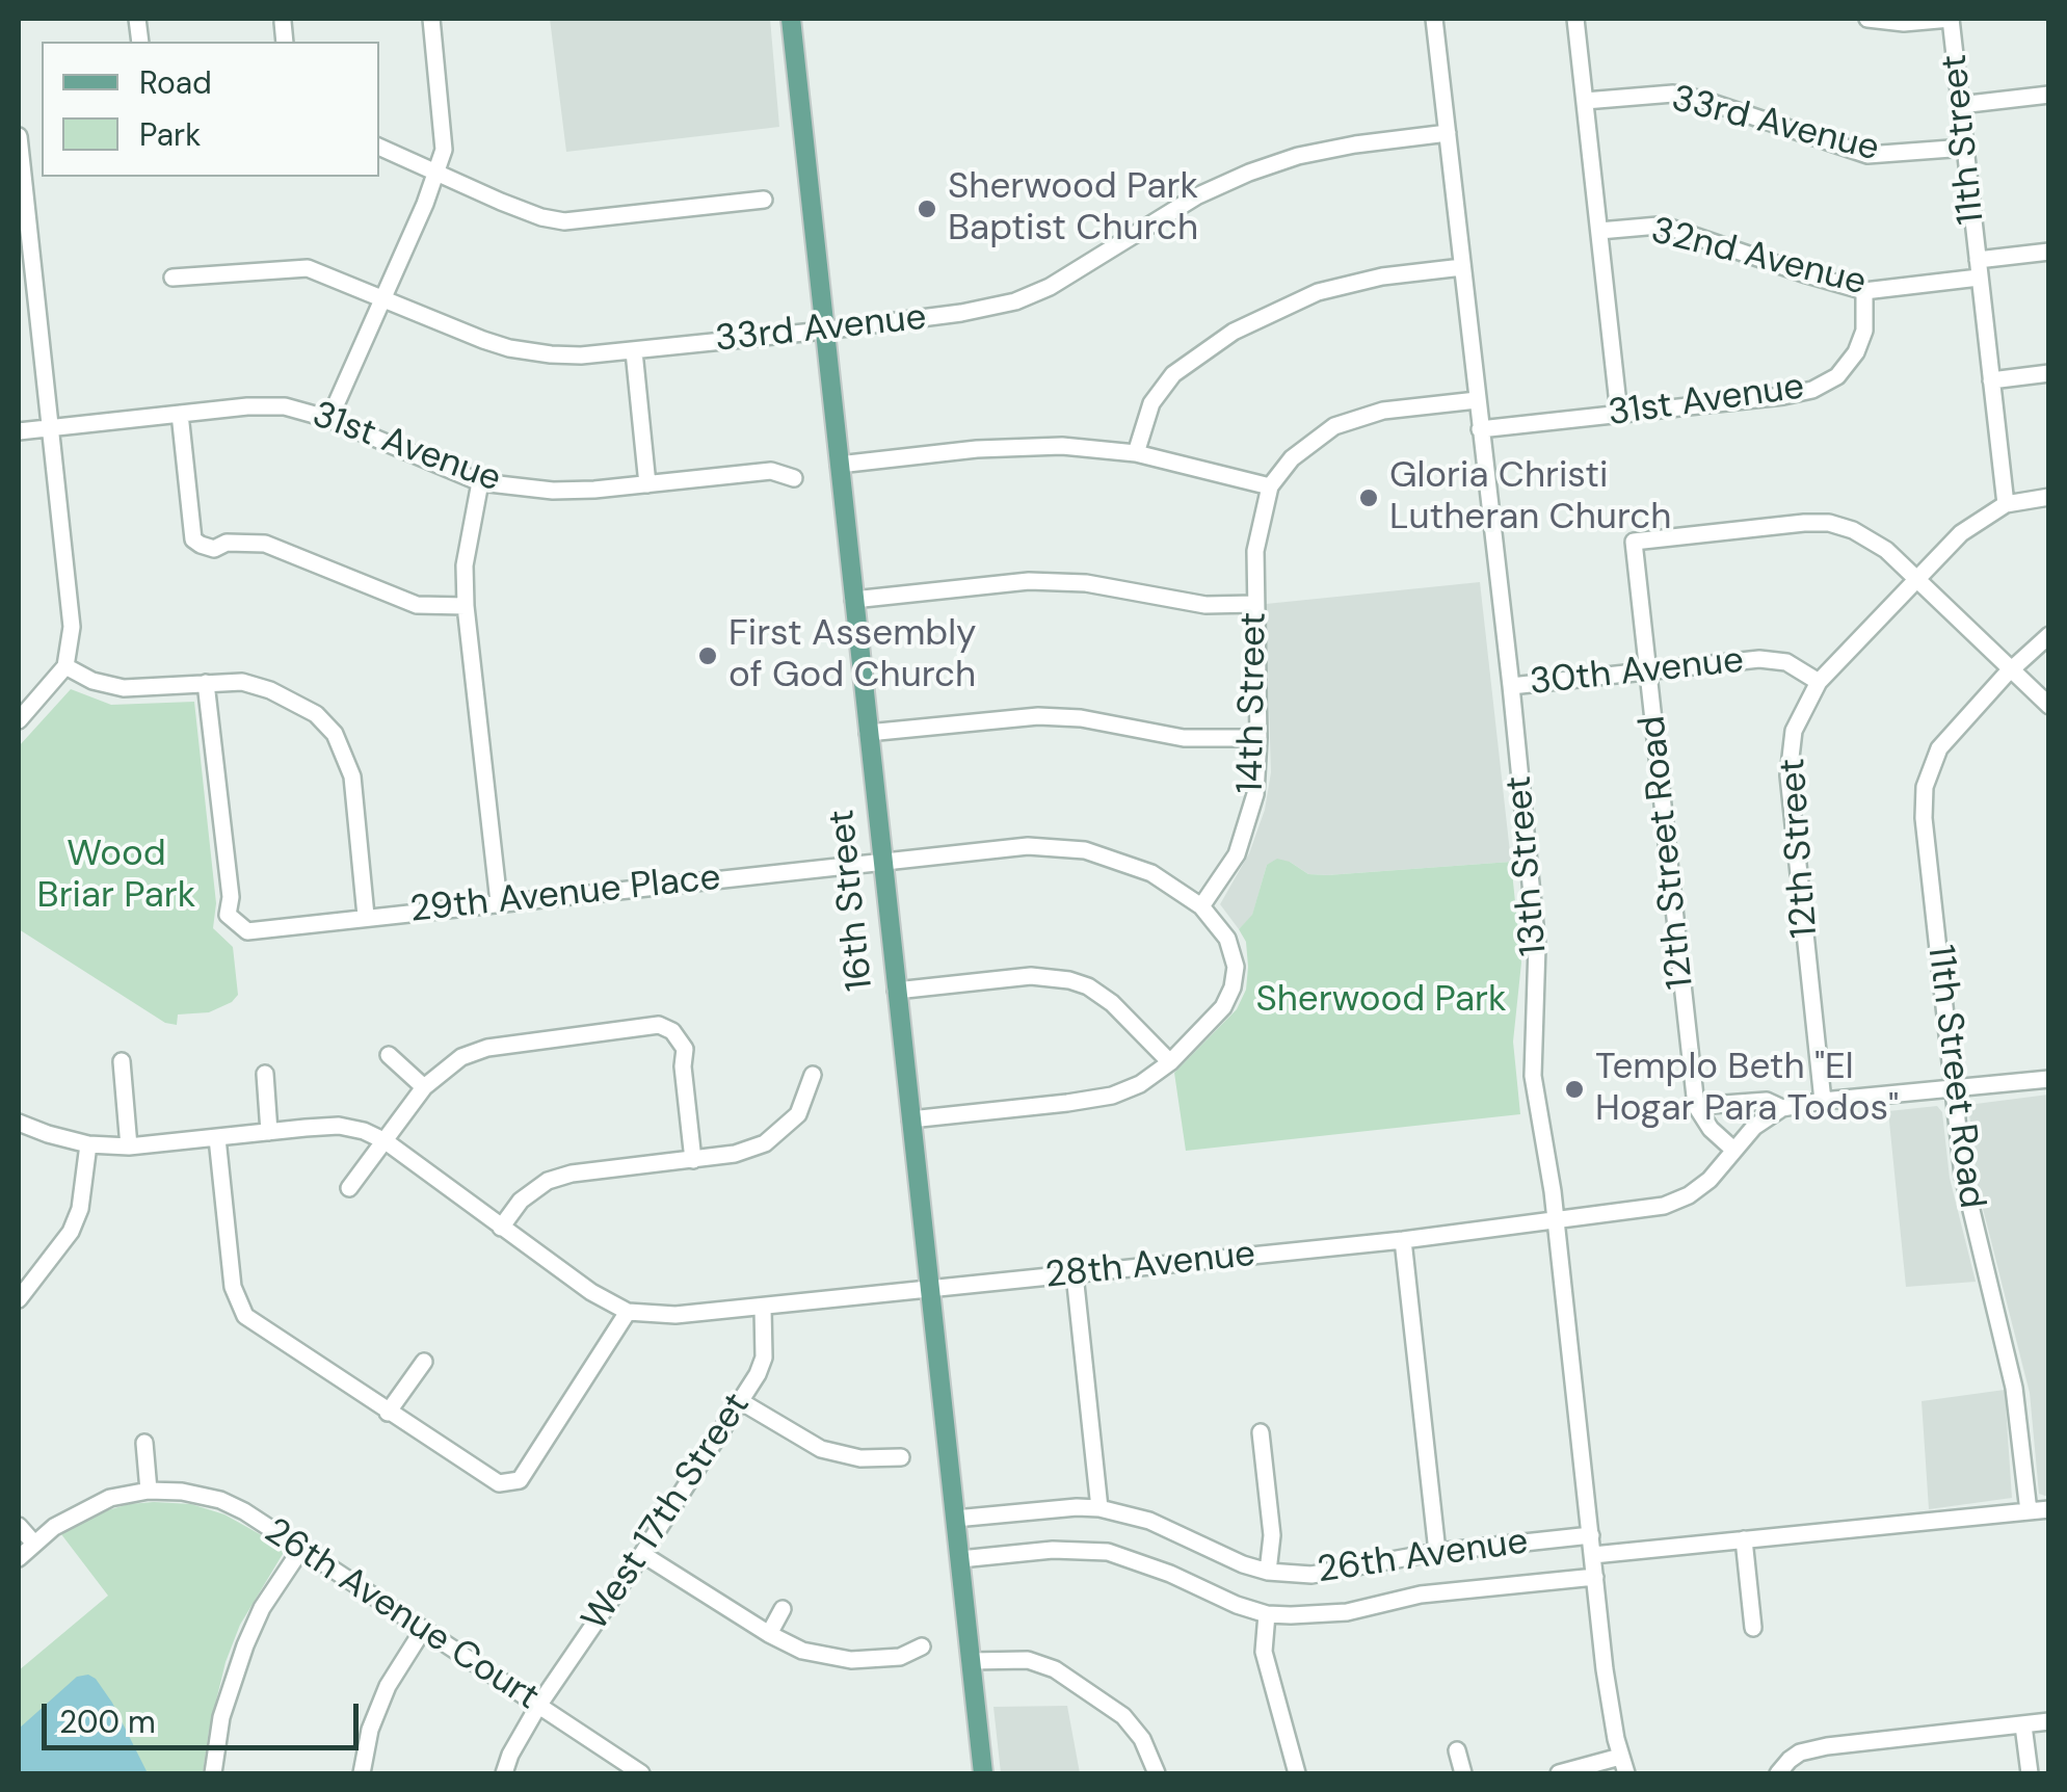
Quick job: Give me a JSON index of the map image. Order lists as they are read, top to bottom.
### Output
{
  "streets": {
    "main road": ["16th Street"],
    "street": [
      "33rd Avenue",
      "11th Street",
      "32nd Avenue",
      "31st Avenue",
      "30th Avenue",
      "14th Street",
      "12th Street",
      "12th Street Road",
      "13th Street",
      "29th Avenue Place",
      "11th Street Road",
      "28th Avenue",
      "West 17th Street",
      "26th Avenue",
      "26th Avenue Court"
    ]
  },
  "crossings": [
    ["33rd Avenue", "11th Street"],
    ["33rd Avenue", "13th Street"],
    ["33rd Avenue", "16th Street"],
    ["11th Street", "32nd Avenue"],
    ["11th Street", "12th Street"],
    ["32nd Avenue", "31st Avenue"],
    ["31st Avenue", "13th Street"],
    ["30th Avenue", "12th Street"],
    ["30th Avenue", "12th Street Road"],
    ["30th Avenue", "13th Street"],
    ["14th Street", "29th Avenue Place"],
    ["12th Street", "12th Street Road"],
    ["12th Street", "28th Avenue"],
    ["13th Street", "28th Avenue"],
    ["13th Street", "26th Avenue"],
    ["29th Avenue Place", "16th Street"],
    ["16th Street", "28th Avenue"],
    ["16th Street", "26th Avenue"],
    ["11th Street Road", "28th Avenue"],
    ["28th Avenue", "West 17th Street"],
    ["West 17th Street", "26th Avenue Court"]
  ],
  "parks": ["Wood Briar Park", "Sherwood Park"],
  "places": [
    "Sherwood Park Baptist Church",
    "Gloria Christi Lutheran Church",
    "First Assembly of God Church",
    "Templo Beth \"El Hogar Para Todos\""
  ],
  "legend": ["Road", "Park"],
  "scale_bar": "200 m"
}
